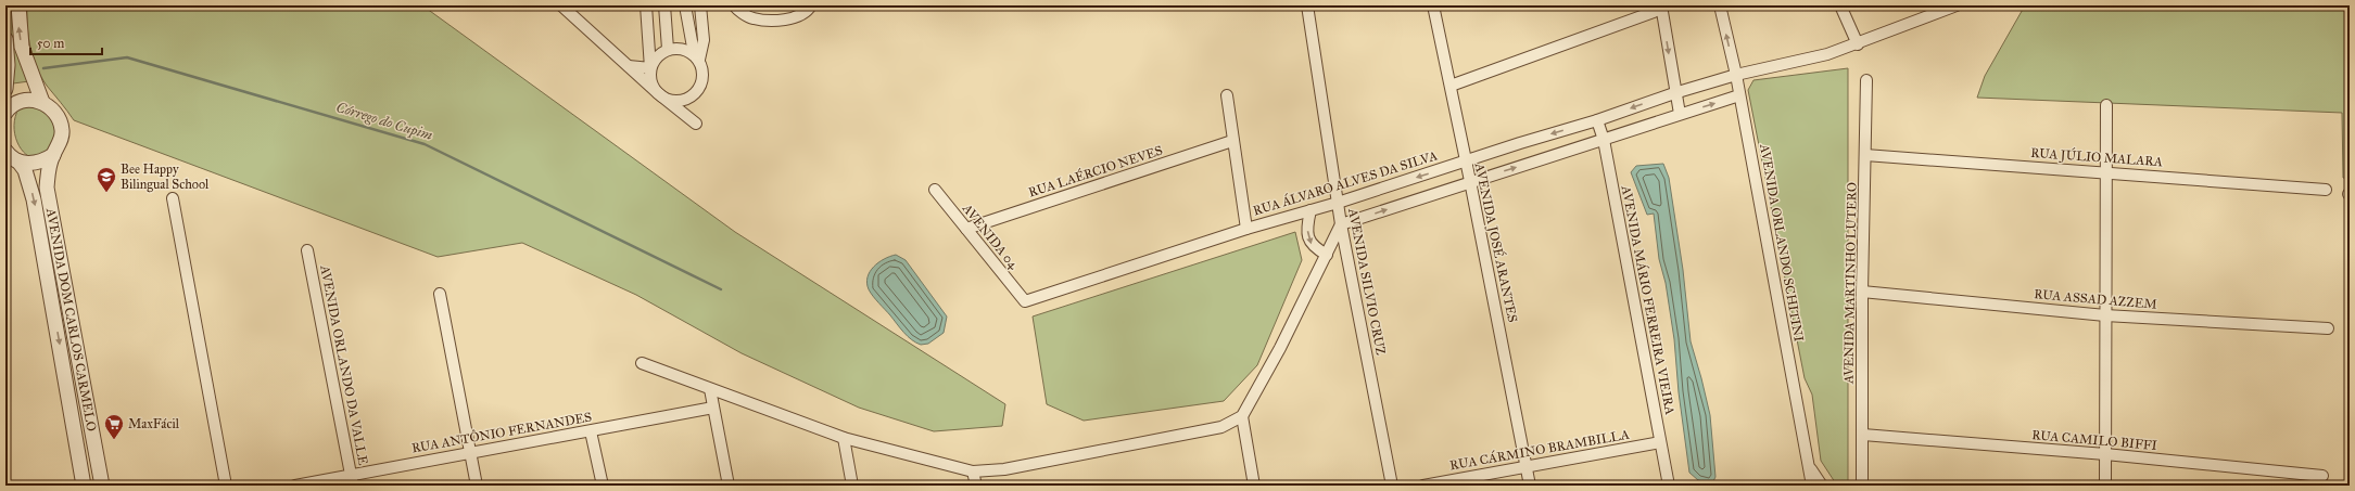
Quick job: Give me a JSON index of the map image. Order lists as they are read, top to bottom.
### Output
{
  "streets": {
    "street": [
      "RUA JÚLIO MALARA",
      "RUA LAÉRCIO NEVES",
      "RUA ÁLVARO ALVES DA SILVA",
      "AVENIDA 04",
      "AVENIDA JOSÉ ARANTES",
      "AVENIDA ORLANDO SCHITINI",
      "AVENIDA SILVIO CRUZ",
      "AVENIDA MARTINHO LUTERO",
      "RUA ASSAD AZZEM",
      "AVENIDA MÁRIO FERREIRA VIEIRA",
      "AVENIDA DOM CARLOS CARMELO",
      "AVENIDA ORLANDO DA VALLE",
      "RUA ANTÔNIO FERNANDES",
      "RUA CAMILO BIFFI",
      "RUA CÁRMINO BRAMBILLA"
    ]
  },
  "crossings": [
    ["RUA JÚLIO MALARA", "AVENIDA MARTINHO LUTERO"],
    ["RUA LAÉRCIO NEVES", "AVENIDA 04"],
    ["RUA ÁLVARO ALVES DA SILVA", "AVENIDA 04"],
    ["RUA ÁLVARO ALVES DA SILVA", "AVENIDA JOSÉ ARANTES"],
    ["RUA ÁLVARO ALVES DA SILVA", "AVENIDA ORLANDO SCHITINI"],
    ["RUA ÁLVARO ALVES DA SILVA", "AVENIDA SILVIO CRUZ"],
    ["RUA ÁLVARO ALVES DA SILVA", "AVENIDA MÁRIO FERREIRA VIEIRA"],
    ["AVENIDA JOSÉ ARANTES", "RUA CÁRMINO BRAMBILLA"],
    ["AVENIDA MARTINHO LUTERO", "RUA ASSAD AZZEM"],
    ["AVENIDA MARTINHO LUTERO", "RUA CAMILO BIFFI"],
    ["AVENIDA MÁRIO FERREIRA VIEIRA", "RUA CÁRMINO BRAMBILLA"],
    ["AVENIDA ORLANDO DA VALLE", "RUA ANTÔNIO FERNANDES"]
  ],
  "water": ["Córrego do Cupim"],
  "places": {
    "school or university": ["Bee Happy Bilingual School"],
    "supermarket": ["MaxFácil"]
  },
  "scale_bar": "50 m"
}
